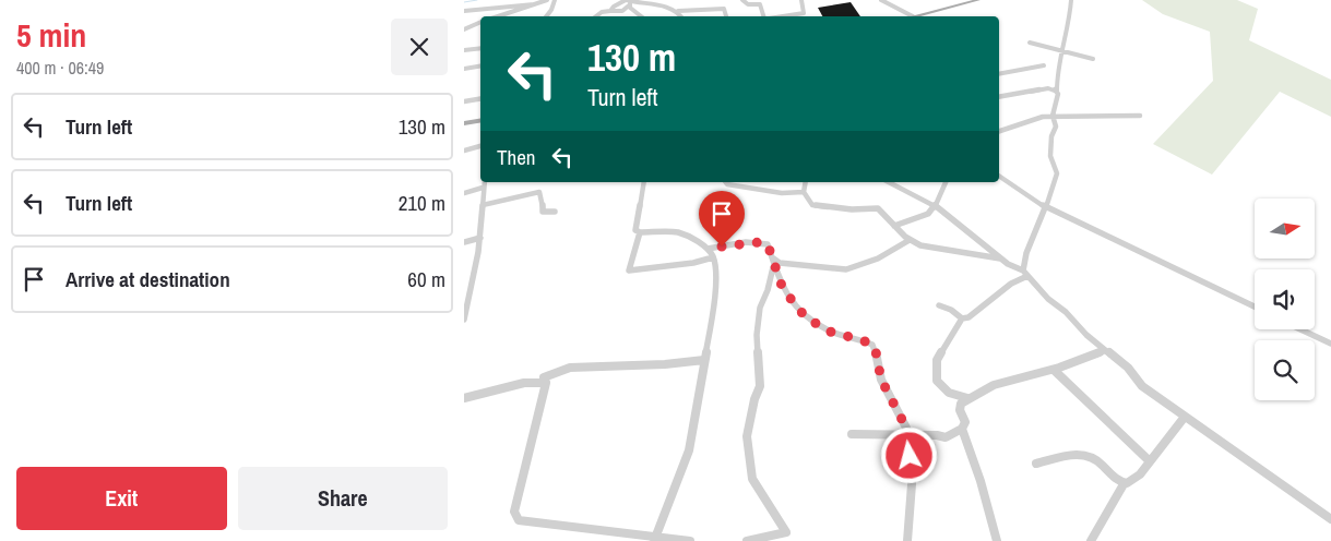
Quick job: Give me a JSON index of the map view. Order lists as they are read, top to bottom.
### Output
{
  "north": "right",
  "page": {
    "heading": ["5 min", "400 m · 06:49"],
    "turn": ["130 m", "Turn left"],
    "list": [
      {
        "name": "Turn left",
        "value": "130 m"
      },
      {
        "name": "Turn left",
        "value": "210 m"
      },
      {
        "name": "Arrive at destination",
        "value": "60 m"
      }
    ],
    "then": "Then",
    "buttons": ["Exit", "Share"]
  }
}
